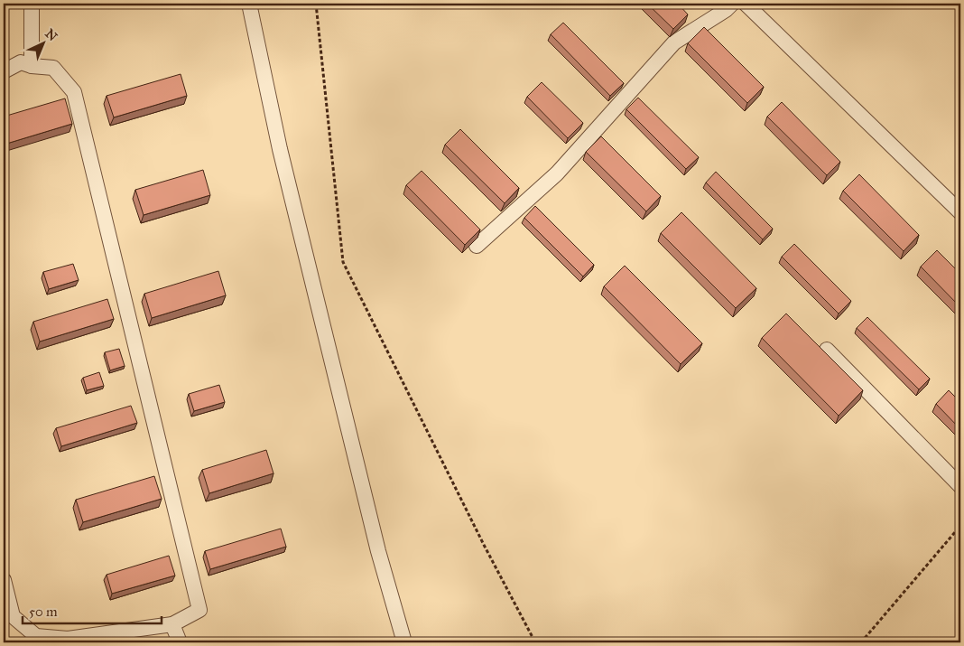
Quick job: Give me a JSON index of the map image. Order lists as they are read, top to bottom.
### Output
{
  "scale_bar": "50 m",
  "north": "top right"
}
